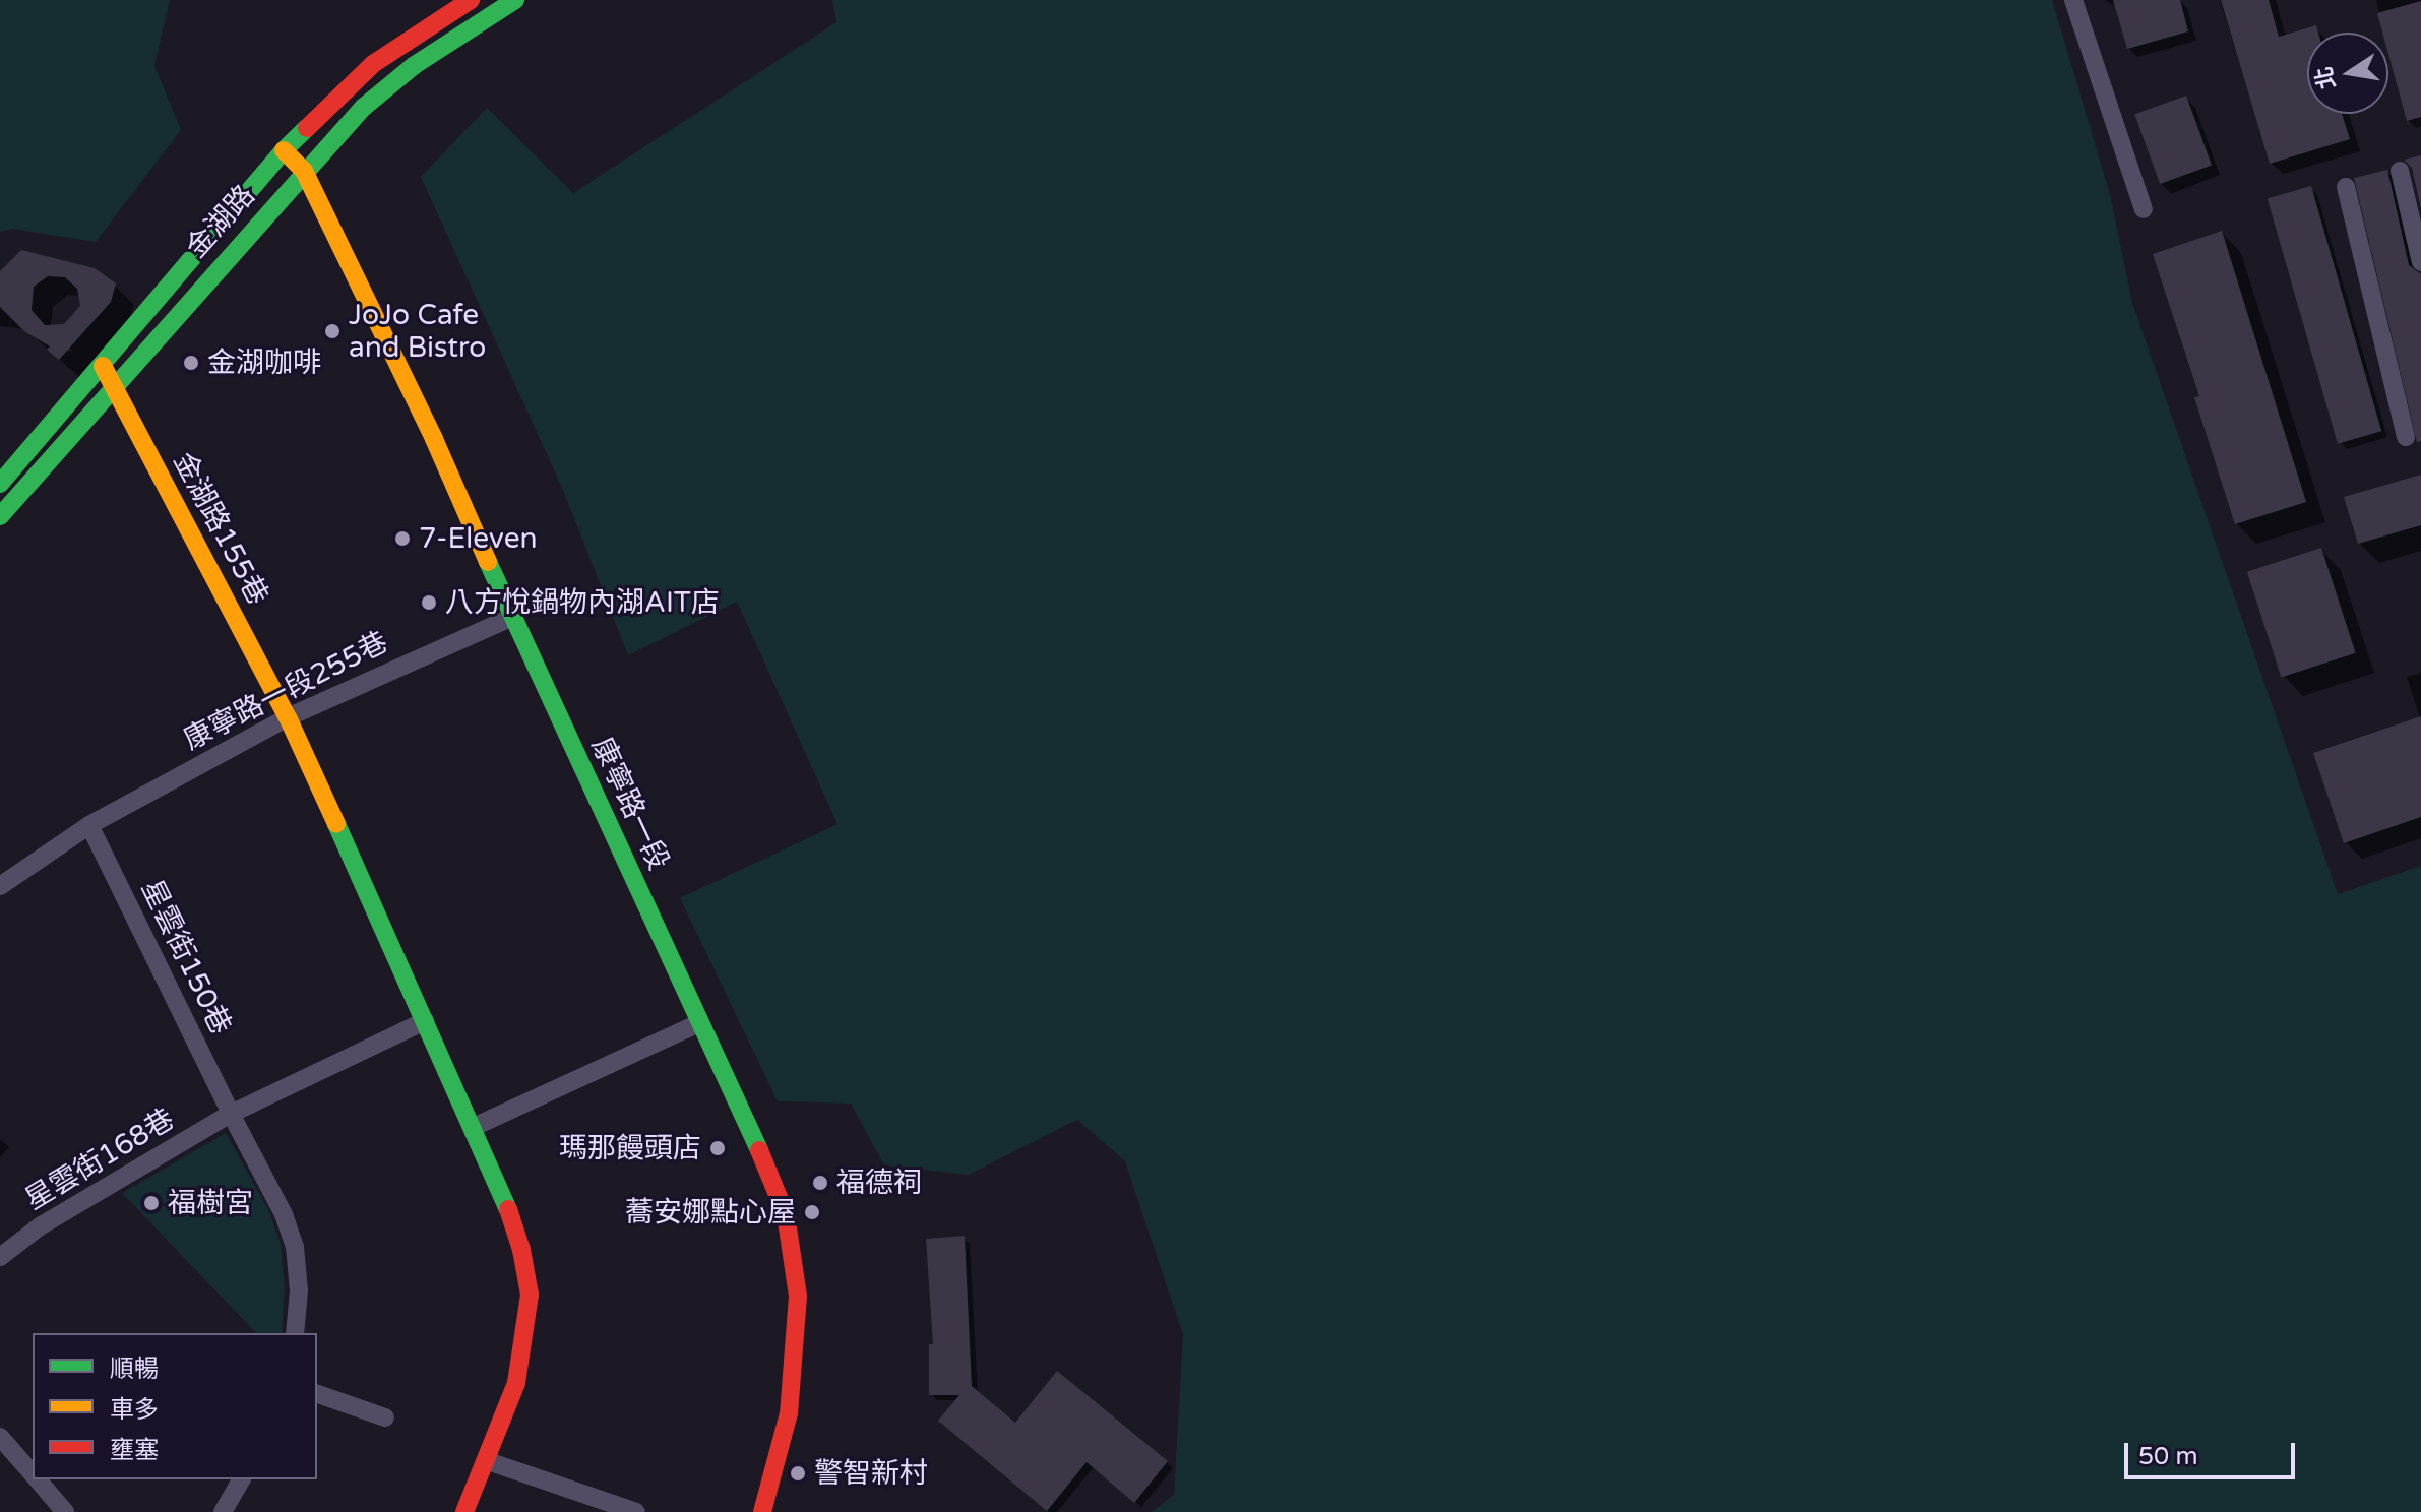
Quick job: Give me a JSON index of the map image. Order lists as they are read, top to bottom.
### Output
{
  "streets": {
    "street": [
      "金湖路",
      "金湖路155巷",
      "康寧路一段255巷",
      "康寧路一段",
      "星雲街150巷",
      "星雲街168巷"
    ]
  },
  "crossings": [
    ["金湖路", "金湖路155巷"],
    ["金湖路", "康寧路一段"],
    ["金湖路155巷", "康寧路一段255巷"],
    ["康寧路一段255巷", "康寧路一段"],
    ["康寧路一段255巷", "星雲街150巷"],
    ["星雲街150巷", "星雲街168巷"]
  ],
  "places": [
    "JoJo Cafe and Bistro",
    "金湖咖啡",
    "7-Eleven",
    "八方悅鍋物內湖AIT店",
    "瑪那饅頭店",
    "福德祠",
    "福樹宮",
    "蕎安娜點心屋",
    "警智新村"
  ],
  "legend": ["順暢", "車多", "壅塞"],
  "scale_bar": "50 m",
  "north": "left"
}
